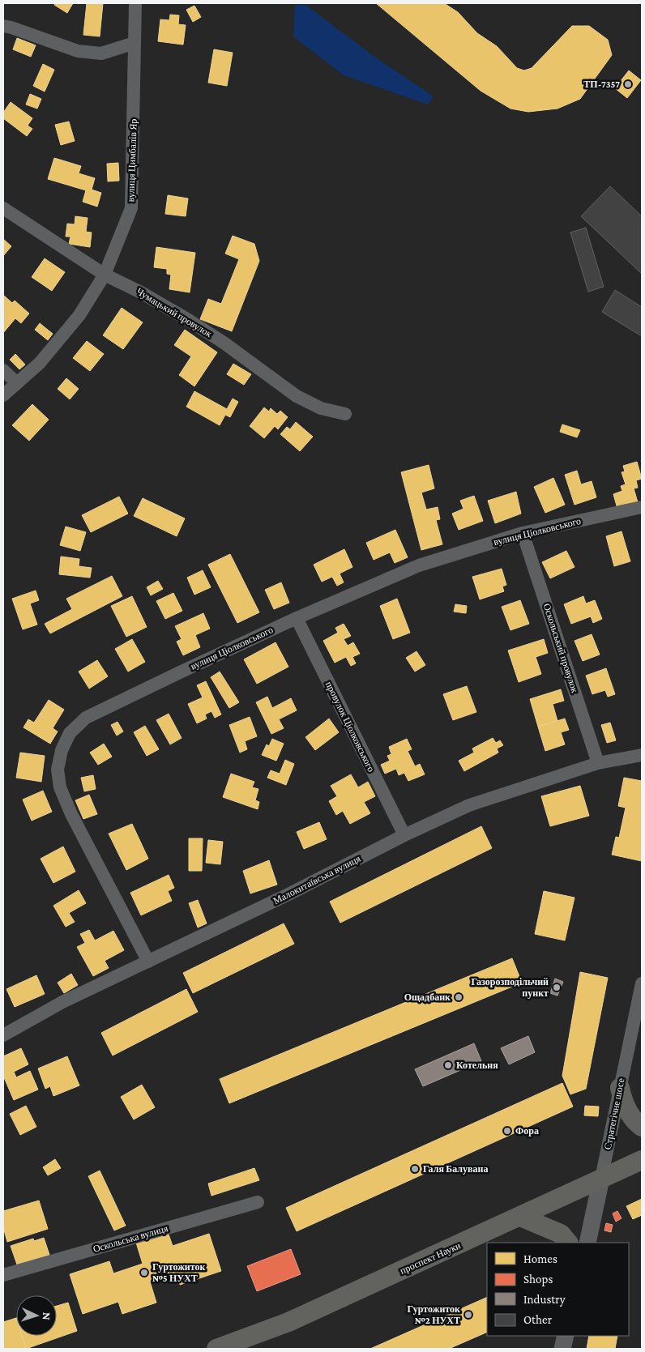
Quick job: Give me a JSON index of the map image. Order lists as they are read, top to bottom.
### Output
{
  "streets": {
    "main road": ["проспект Науки"],
    "street": [
      "вулиця Цимбалів Яр",
      "Чумацький провулок",
      "вулиця Ціолковського",
      "Оскольський провулок",
      "провулок Ціолковського",
      "Малокитаївська вулиця",
      "Стратегічне шосе",
      "Оскольська вулиця"
    ]
  },
  "crossings": [
    ["вулиця Цимбалів Яр", "Чумацький провулок"],
    ["вулиця Ціолковського", "Оскольський провулок"],
    ["вулиця Ціолковського", "провулок Ціолковського"],
    ["вулиця Ціолковського", "Малокитаївська вулиця"],
    ["Оскольський провулок", "Малокитаївська вулиця"],
    ["провулок Ціолковського", "Малокитаївська вулиця"],
    ["Стратегічне шосе", "проспект Науки"]
  ],
  "places": [
    "ТП-7357",
    "Газорозподільчий пункт",
    "Ощадбанк",
    "Котельня",
    "Фора",
    "Галя Балувана",
    "Гуртожиток №5 НУХТ",
    "Гуртожиток №2 НУХТ"
  ],
  "legend": [
    "Homes",
    "Shops",
    "Industry",
    "Other"
  ],
  "north": "right"
}
